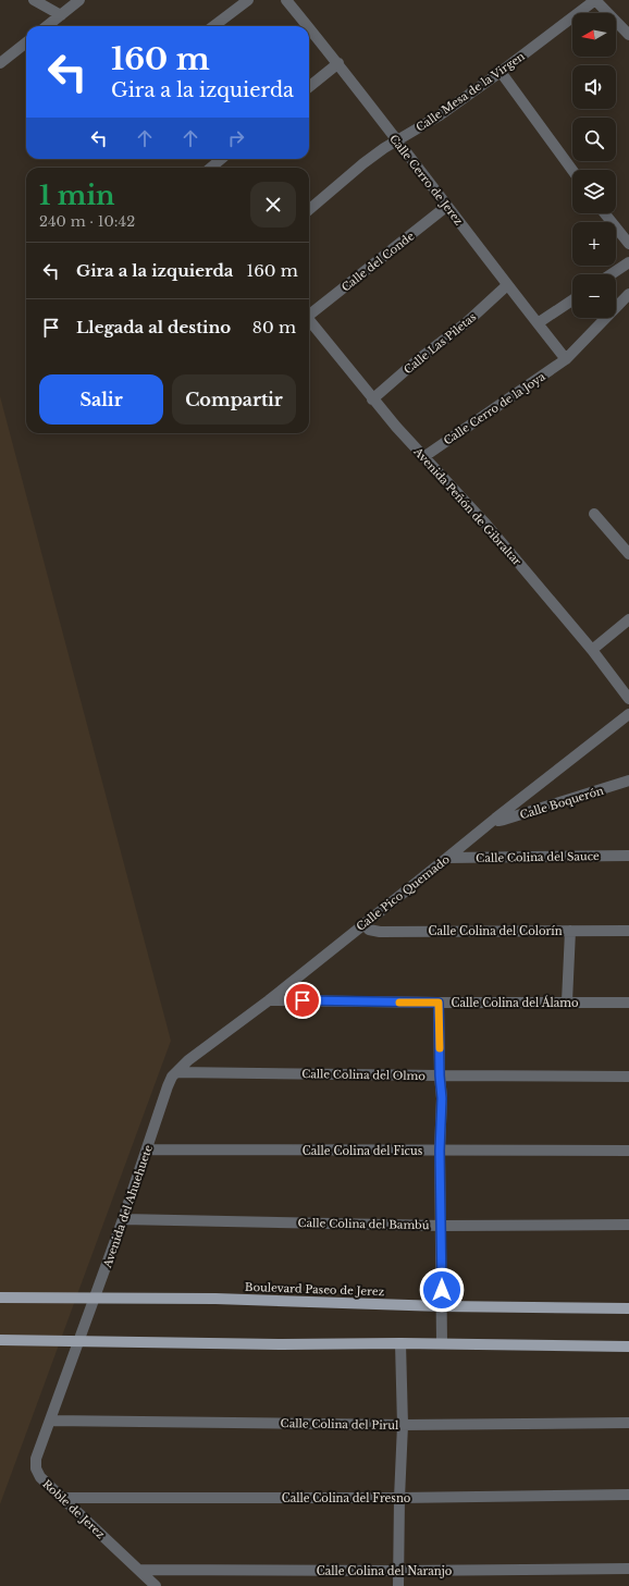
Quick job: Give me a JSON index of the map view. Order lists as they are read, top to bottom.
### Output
{
  "streets": {
    "main road": ["Boulevard Paseo de Jerez"],
    "street": [
      "Calle Mesa de la Virgen",
      "Calle Cerro de Jerez",
      "Calle del Conde",
      "Calle Las Piletas",
      "Calle Cerro de la Joya",
      "Avenida Peñón de Gibraltar",
      "Calle Boquerón",
      "Calle Colina del Sauce",
      "Calle Pico Quemado",
      "Calle Colina del Colorín",
      "Calle Colina del Álamo",
      "Calle Colina del Olmo",
      "Calle Colina del Ficus",
      "Avenida del Ahuehuete",
      "Calle Colina del Bambú",
      "Calle Colina del Pirul",
      "Calle Colina del Fresno",
      "Roble de Jerez",
      "Calle Colina del Naranjo"
    ]
  },
  "crossings": [
    ["Calle Mesa de la Virgen", "Calle Cerro de Jerez"],
    ["Calle Cerro de Jerez", "Calle del Conde"],
    ["Calle Cerro de Jerez", "Calle Las Piletas"],
    ["Calle Cerro de Jerez", "Calle Cerro de la Joya"],
    ["Calle Las Piletas", "Avenida Peñón de Gibraltar"],
    ["Calle Cerro de la Joya", "Avenida Peñón de Gibraltar"],
    ["Calle Boquerón", "Calle Pico Quemado"],
    ["Calle Colina del Sauce", "Calle Pico Quemado"],
    ["Calle Pico Quemado", "Calle Colina del Colorín"],
    ["Calle Pico Quemado", "Calle Colina del Álamo"],
    ["Calle Pico Quemado", "Calle Colina del Olmo"],
    ["Calle Pico Quemado", "Avenida del Ahuehuete"],
    ["Calle Colina del Olmo", "Avenida del Ahuehuete"],
    ["Calle Colina del Ficus", "Avenida del Ahuehuete"],
    ["Avenida del Ahuehuete", "Calle Colina del Bambú"],
    ["Avenida del Ahuehuete", "Boulevard Paseo de Jerez"],
    ["Avenida del Ahuehuete", "Roble de Jerez"],
    ["Calle Colina del Pirul", "Roble de Jerez"],
    ["Calle Colina del Fresno", "Roble de Jerez"],
    ["Roble de Jerez", "Calle Colina del Naranjo"]
  ],
  "north": "left",
  "page": {
    "map_buttons": ["+", "−"],
    "turn": ["160 m", "Gira a la izquierda"],
    "heading": ["1 min", "240 m · 10:42"],
    "list": [
      {
        "name": "Gira a la izquierda",
        "value": "160 m"
      },
      {
        "name": "Llegada al destino",
        "value": "80 m"
      }
    ],
    "buttons": ["Salir", "Compartir"]
  }
}
